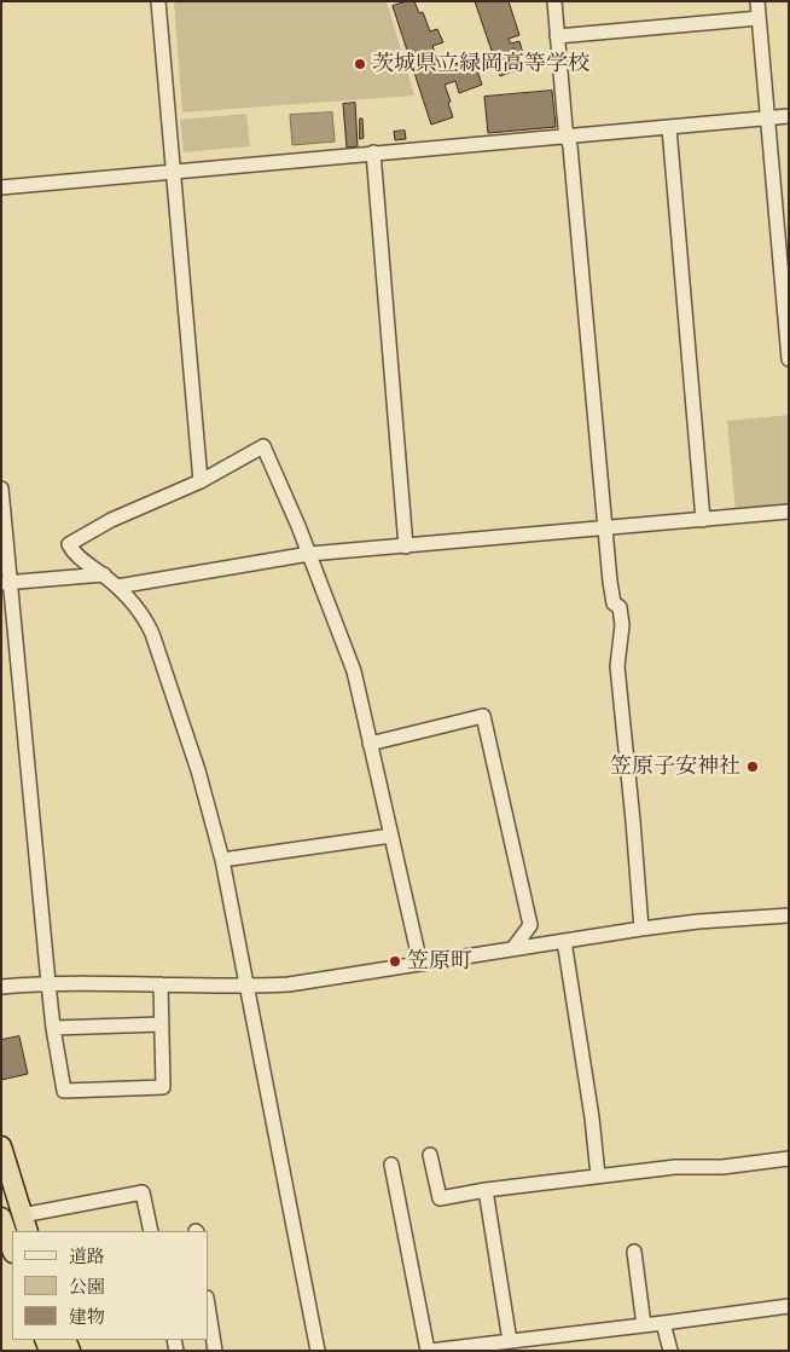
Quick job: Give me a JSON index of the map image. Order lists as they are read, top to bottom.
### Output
{
  "places": ["茨城県立緑岡高等学校", "笠原子安神社", "笠原町"],
  "legend": ["道路", "公園", "建物"]
}
